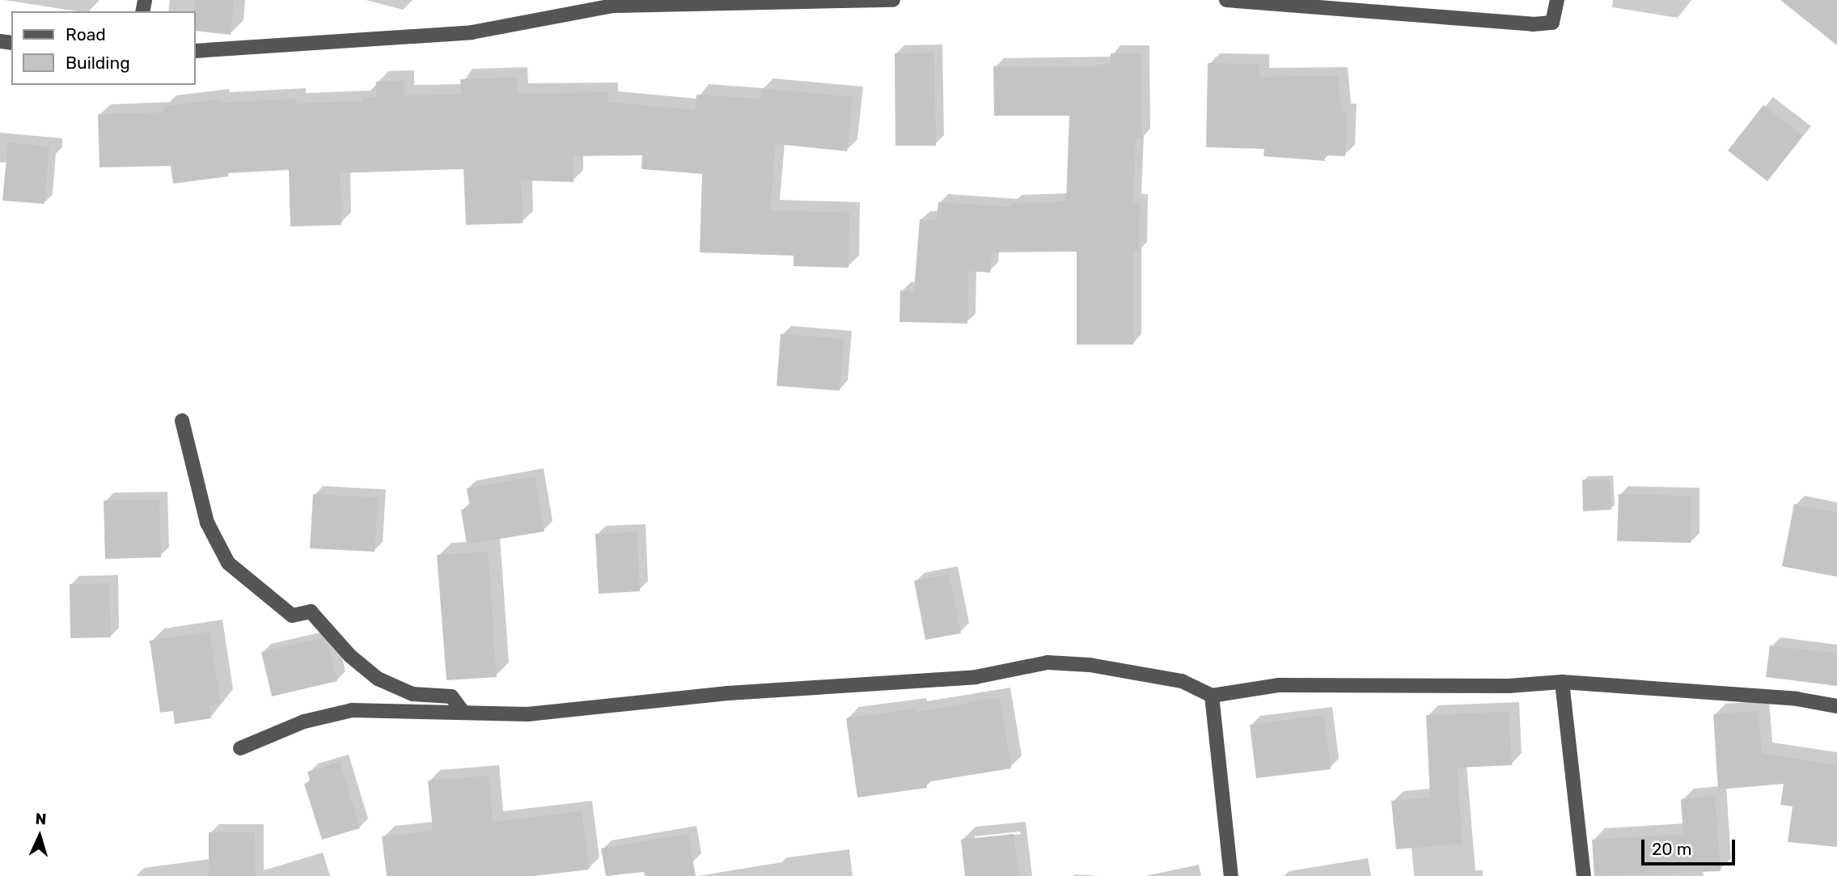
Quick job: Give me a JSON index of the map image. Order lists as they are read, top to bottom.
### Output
{
  "legend": ["Road", "Building"],
  "scale_bar": "20 m",
  "north": "top"
}
